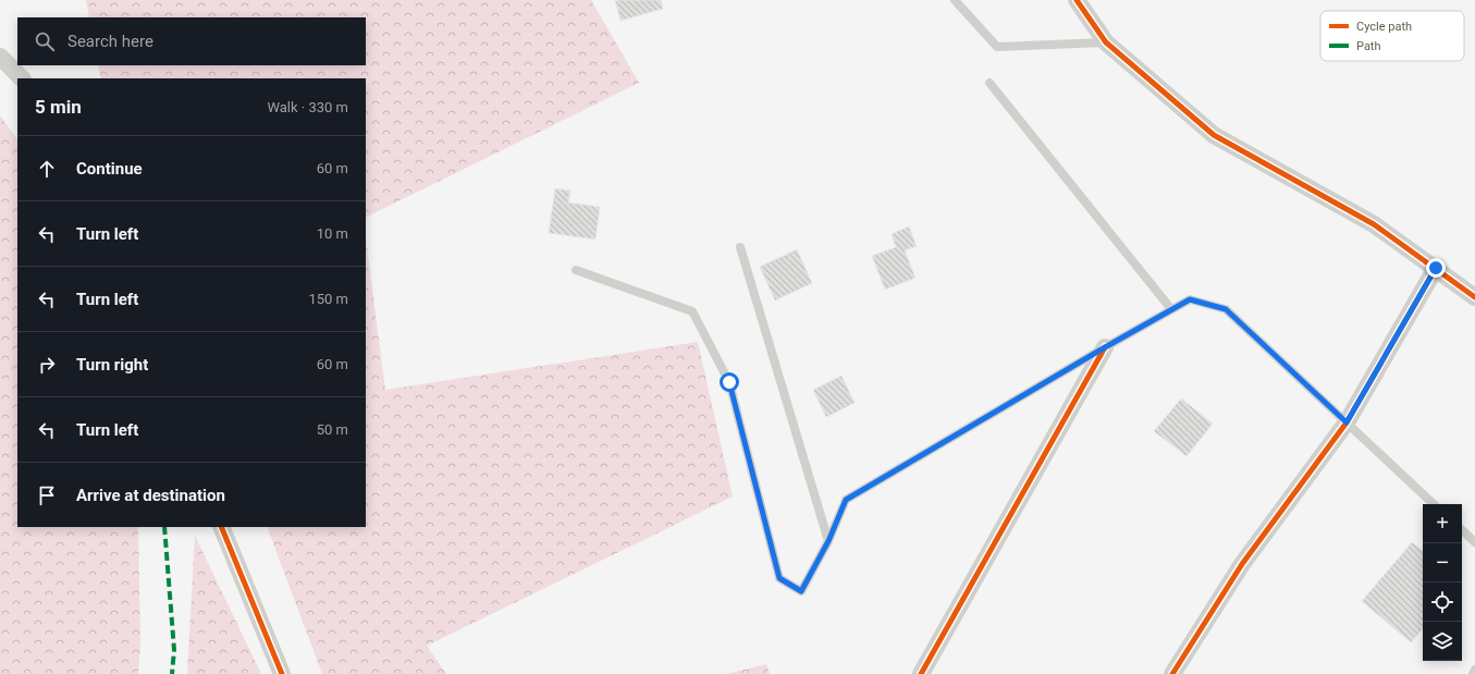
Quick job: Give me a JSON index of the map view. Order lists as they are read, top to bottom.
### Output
{
  "legend": ["Cycle path", "Path"],
  "page": {
    "search": "Search here",
    "heading": ["5 min", "Walk · 330 m"],
    "list": [
      ["Continue", "60 m"],
      ["Turn left", "10 m"],
      ["Turn left", "150 m"],
      ["Turn right", "60 m"],
      ["Turn left", "50 m"],
      "Arrive at destination"
    ],
    "map_buttons": ["+", "−"]
  }
}
